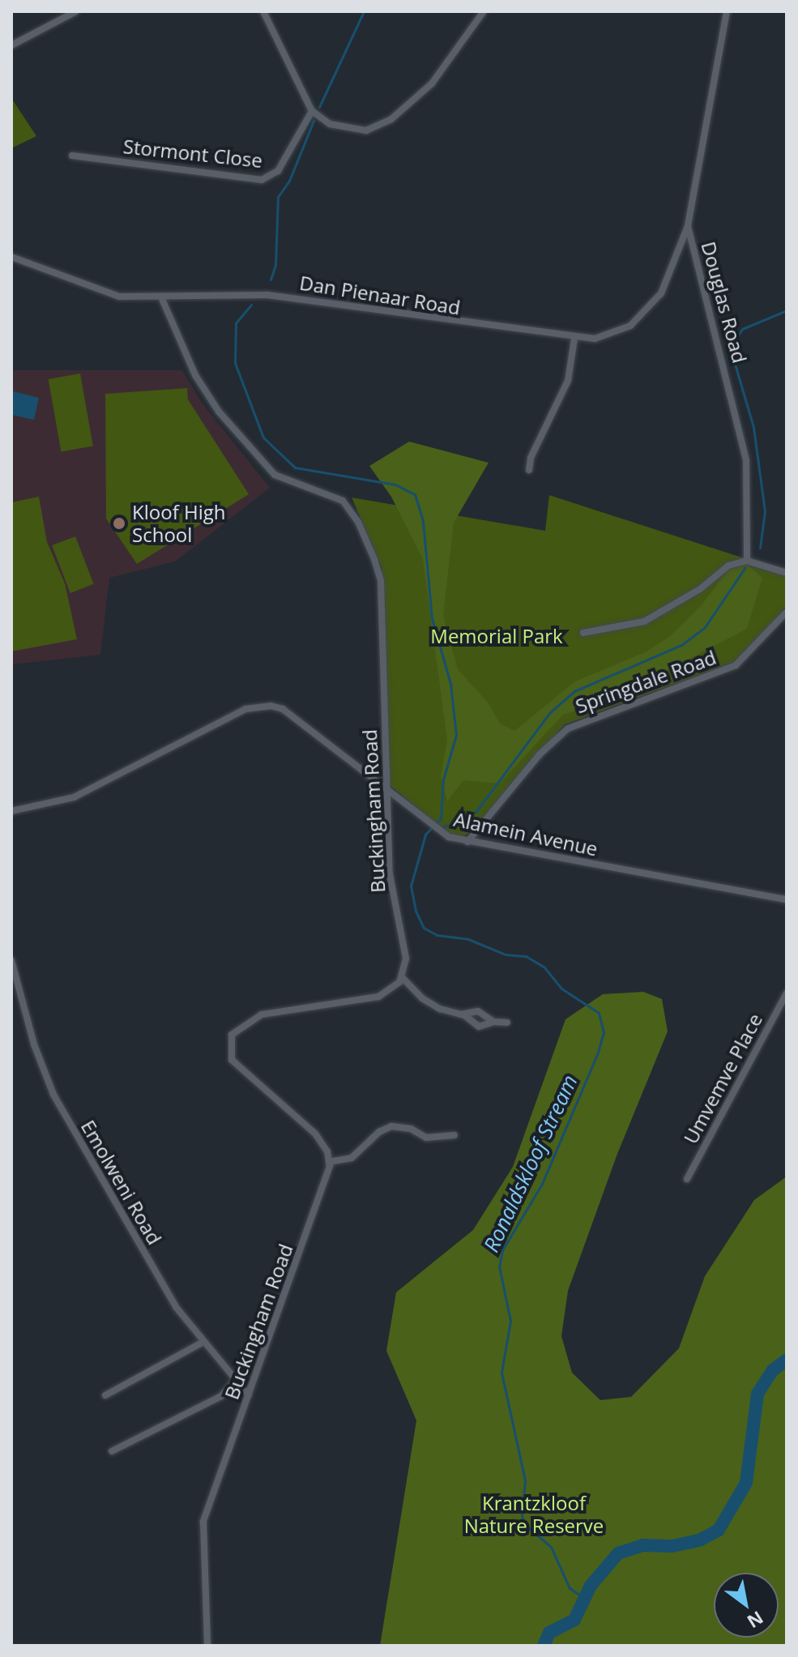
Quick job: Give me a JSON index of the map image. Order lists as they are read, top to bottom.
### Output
{
  "streets": {
    "street": [
      "Stormont Close",
      "Dan Pienaar Road",
      "Douglas Road",
      "Springdale Road",
      "Buckingham Road",
      "Alamein Avenue",
      "Umvemve Place",
      "Emolweni Road"
    ]
  },
  "crossings": [
    ["Dan Pienaar Road", "Douglas Road"],
    ["Dan Pienaar Road", "Buckingham Road"],
    ["Springdale Road", "Alamein Avenue"],
    ["Buckingham Road", "Alamein Avenue"],
    ["Buckingham Road", "Emolweni Road"]
  ],
  "water": ["Ronaldskloof Stream"],
  "parks": ["Memorial Park", "Krantzkloof Nature Reserve"],
  "places": ["Kloof High School"],
  "north": "bottom right"
}
